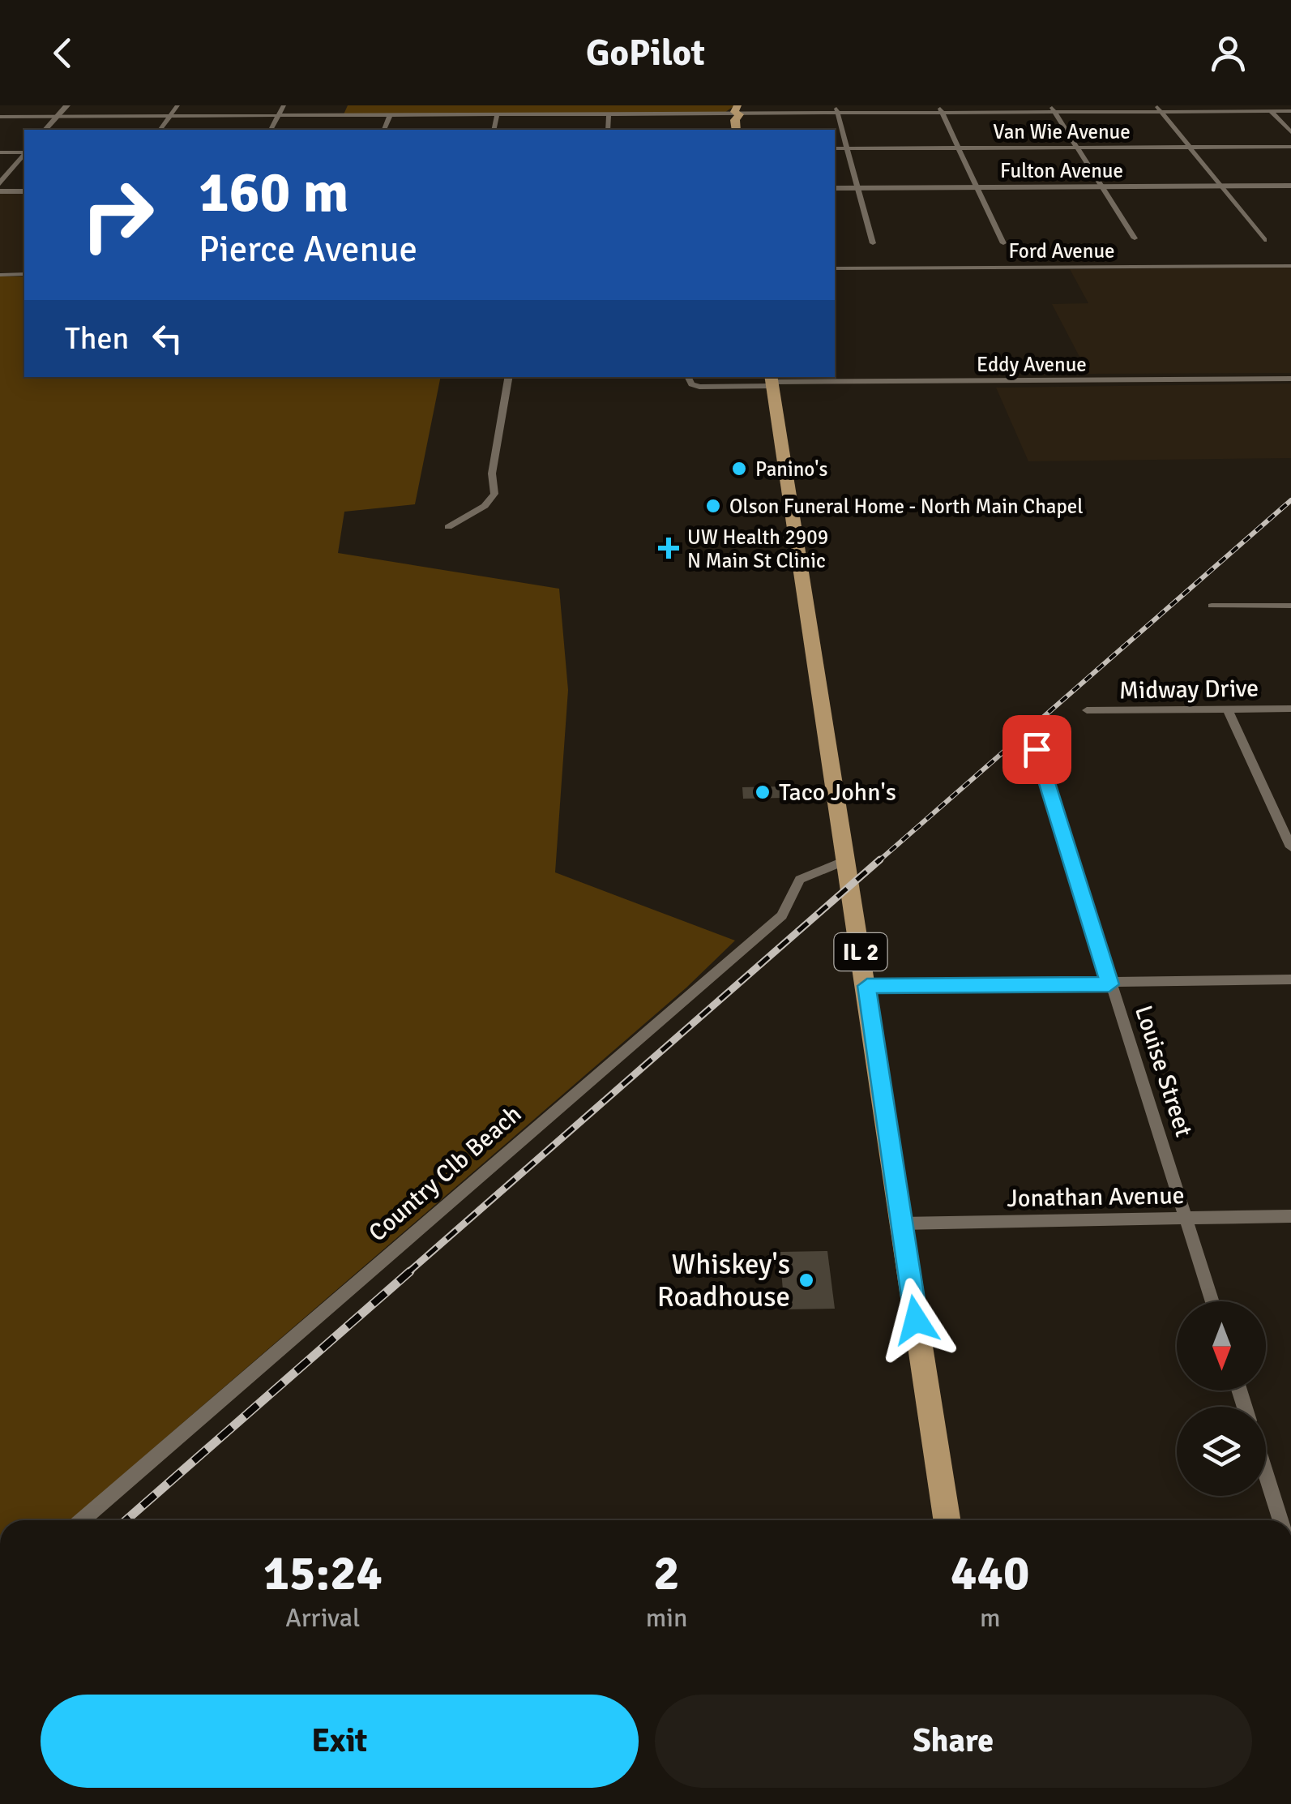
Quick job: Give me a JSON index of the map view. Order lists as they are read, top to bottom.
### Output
{
  "streets": {
    "main road": ["IL 2"],
    "street": [
      "Van Wie Avenue",
      "Fulton Avenue",
      "Ford Avenue",
      "Eddy Avenue",
      "Midway Drive",
      "Louise Street",
      "Country Clb Beach",
      "Jonathan Avenue"
    ]
  },
  "crossings": [
    ["Eddy Avenue", "IL 2"],
    ["IL 2", "Country Clb Beach"],
    ["IL 2", "Jonathan Avenue"],
    ["Louise Street", "Jonathan Avenue"]
  ],
  "places": {
    "other": [
      "Panino's",
      "Olson Funeral Home - North Main Chapel",
      "Taco John's",
      "Whiskey's Roadhouse"
    ],
    "health": ["UW Health 2909 N Main St Clinic"]
  },
  "north": "bottom",
  "page": {
    "header": "GoPilot",
    "turn": ["160 m", "Pierce Avenue"],
    "then": "Then",
    "eta": [
      "15:24",
      "Arrival",
      "2",
      "min",
      "440",
      "m"
    ],
    "buttons": ["Exit", "Share"]
  }
}
